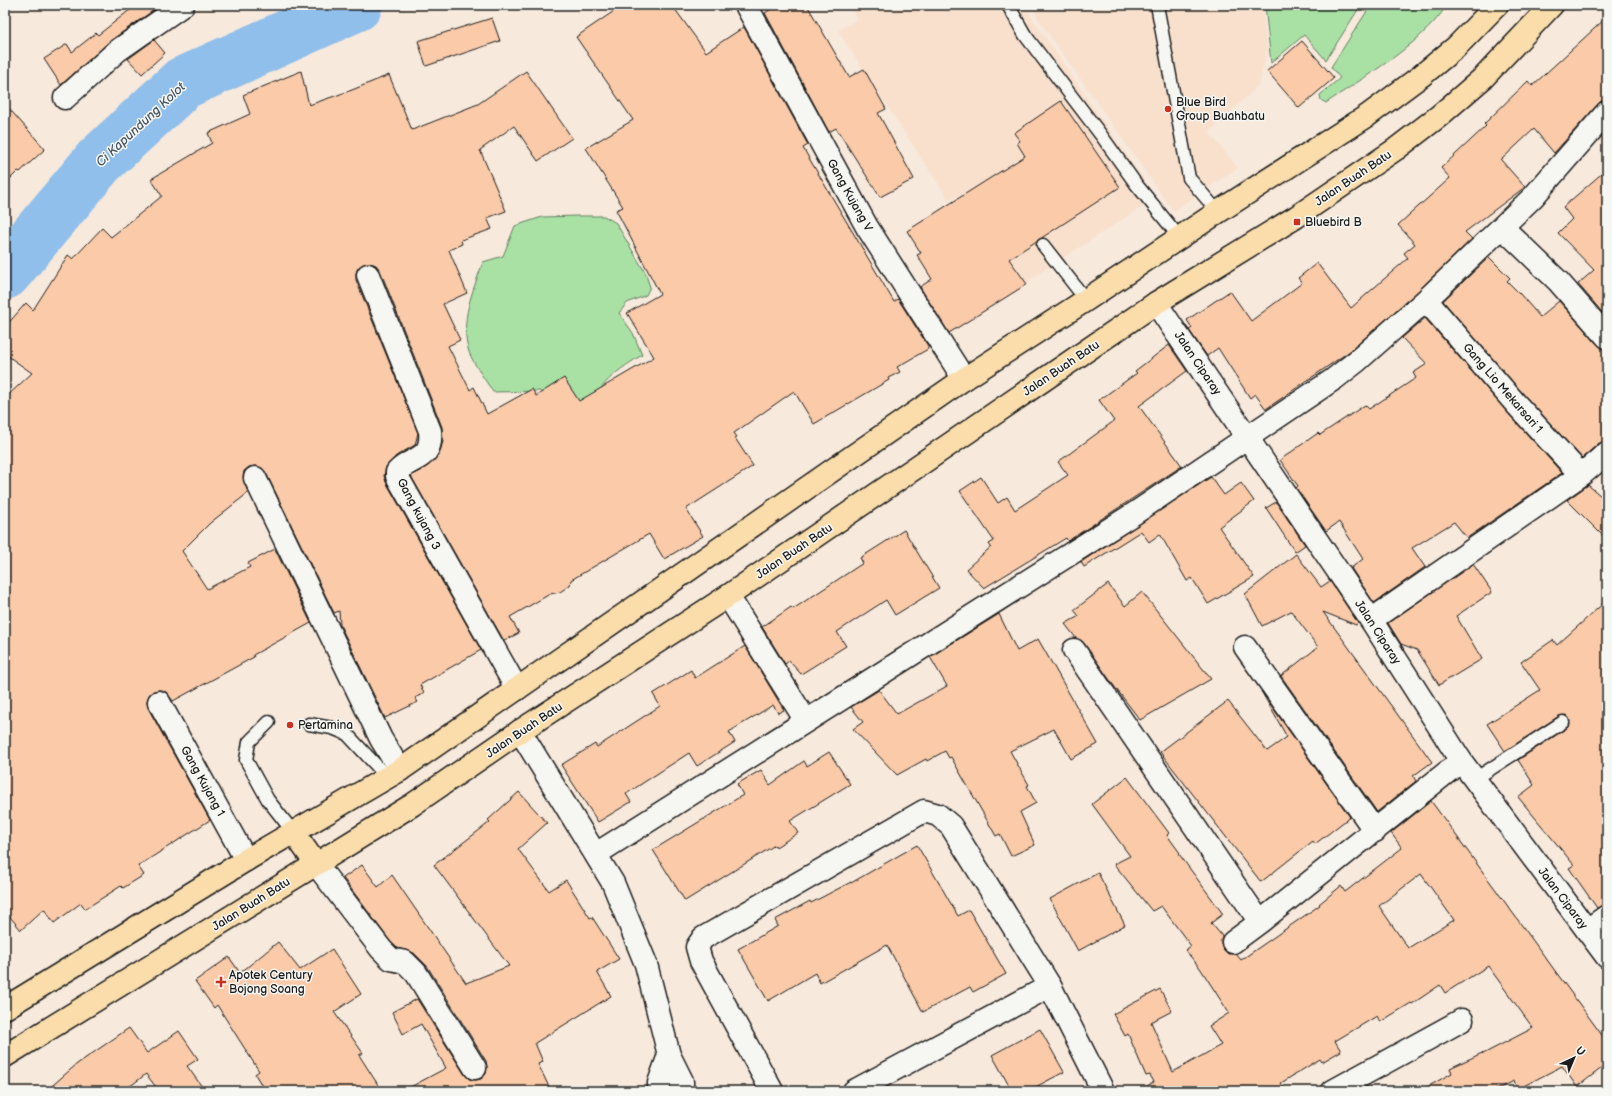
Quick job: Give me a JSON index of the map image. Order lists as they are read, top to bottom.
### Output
{
  "streets": {
    "main road": ["Jalan Buah Batu"],
    "street": [
      "Gang Kujang V",
      "Jalan Ciparay",
      "Gang Lio Mekarsari 1",
      "Gang kujang 3",
      "Gang Kujang 1"
    ]
  },
  "crossings": [
    ["Jalan Buah Batu", "Jalan Ciparay"]
  ],
  "water": ["Ci Kapundung Kolot"],
  "places": {
    "other": ["Blue Bird Group Buahbatu", "Pertamina"],
    "transit": ["Bluebird B"],
    "health": ["Apotek Century Bojong Soang"]
  },
  "north": "top right"
}
